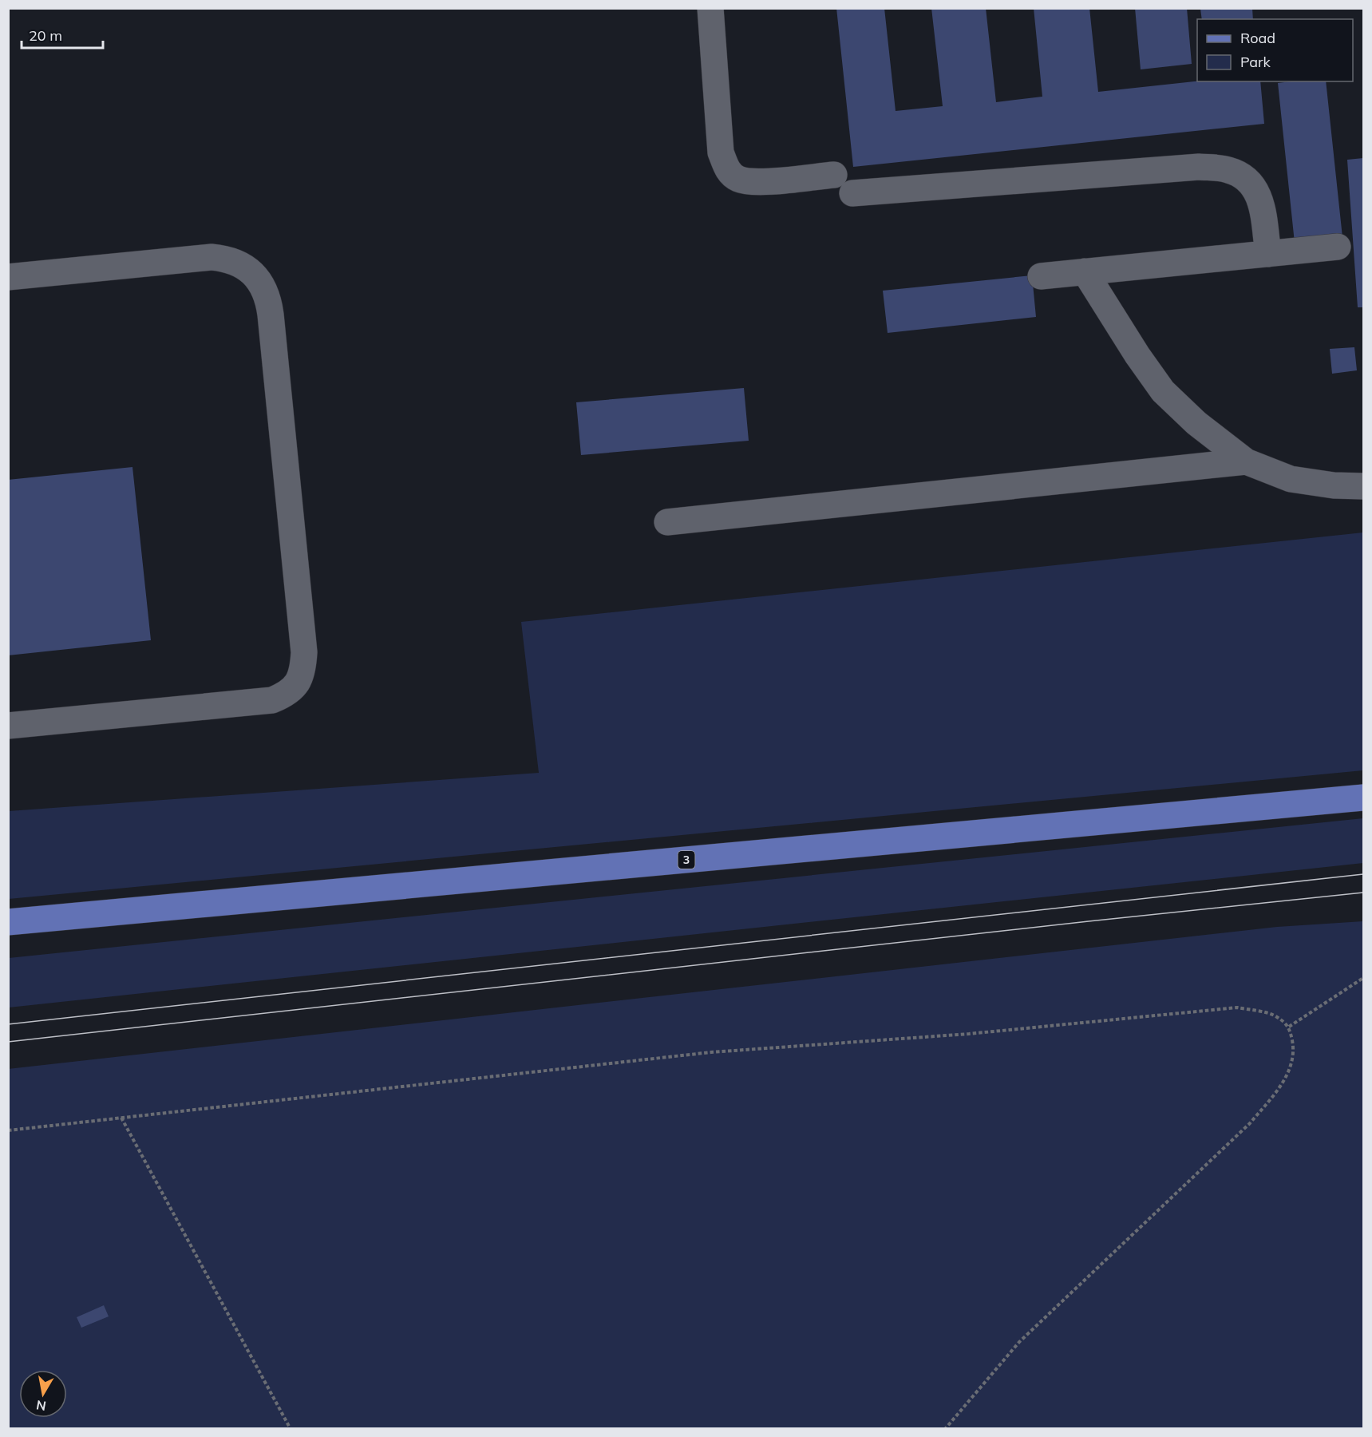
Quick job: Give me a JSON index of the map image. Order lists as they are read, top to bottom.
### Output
{
  "streets": {
    "main road": ["3"]
  },
  "legend": ["Road", "Park"],
  "scale_bar": "20 m",
  "north": "bottom"
}
